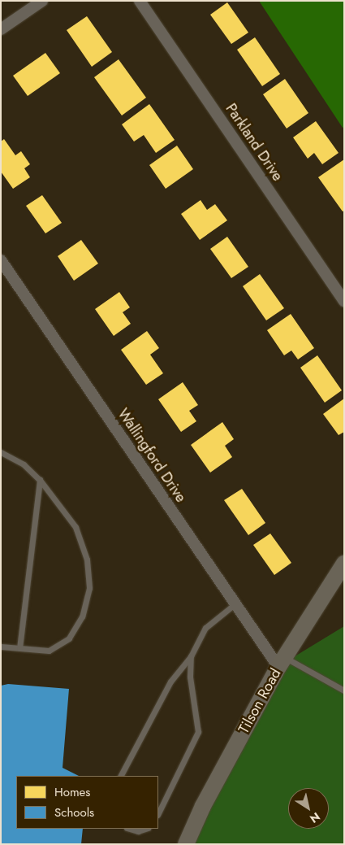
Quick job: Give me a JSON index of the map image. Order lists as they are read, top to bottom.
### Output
{
  "streets": {
    "street": ["Parkland Drive", "Wallingford Drive", "Tilson Road"]
  },
  "crossings": [
    ["Wallingford Drive", "Tilson Road"]
  ],
  "legend": ["Homes", "Schools"],
  "north": "bottom right"
}
